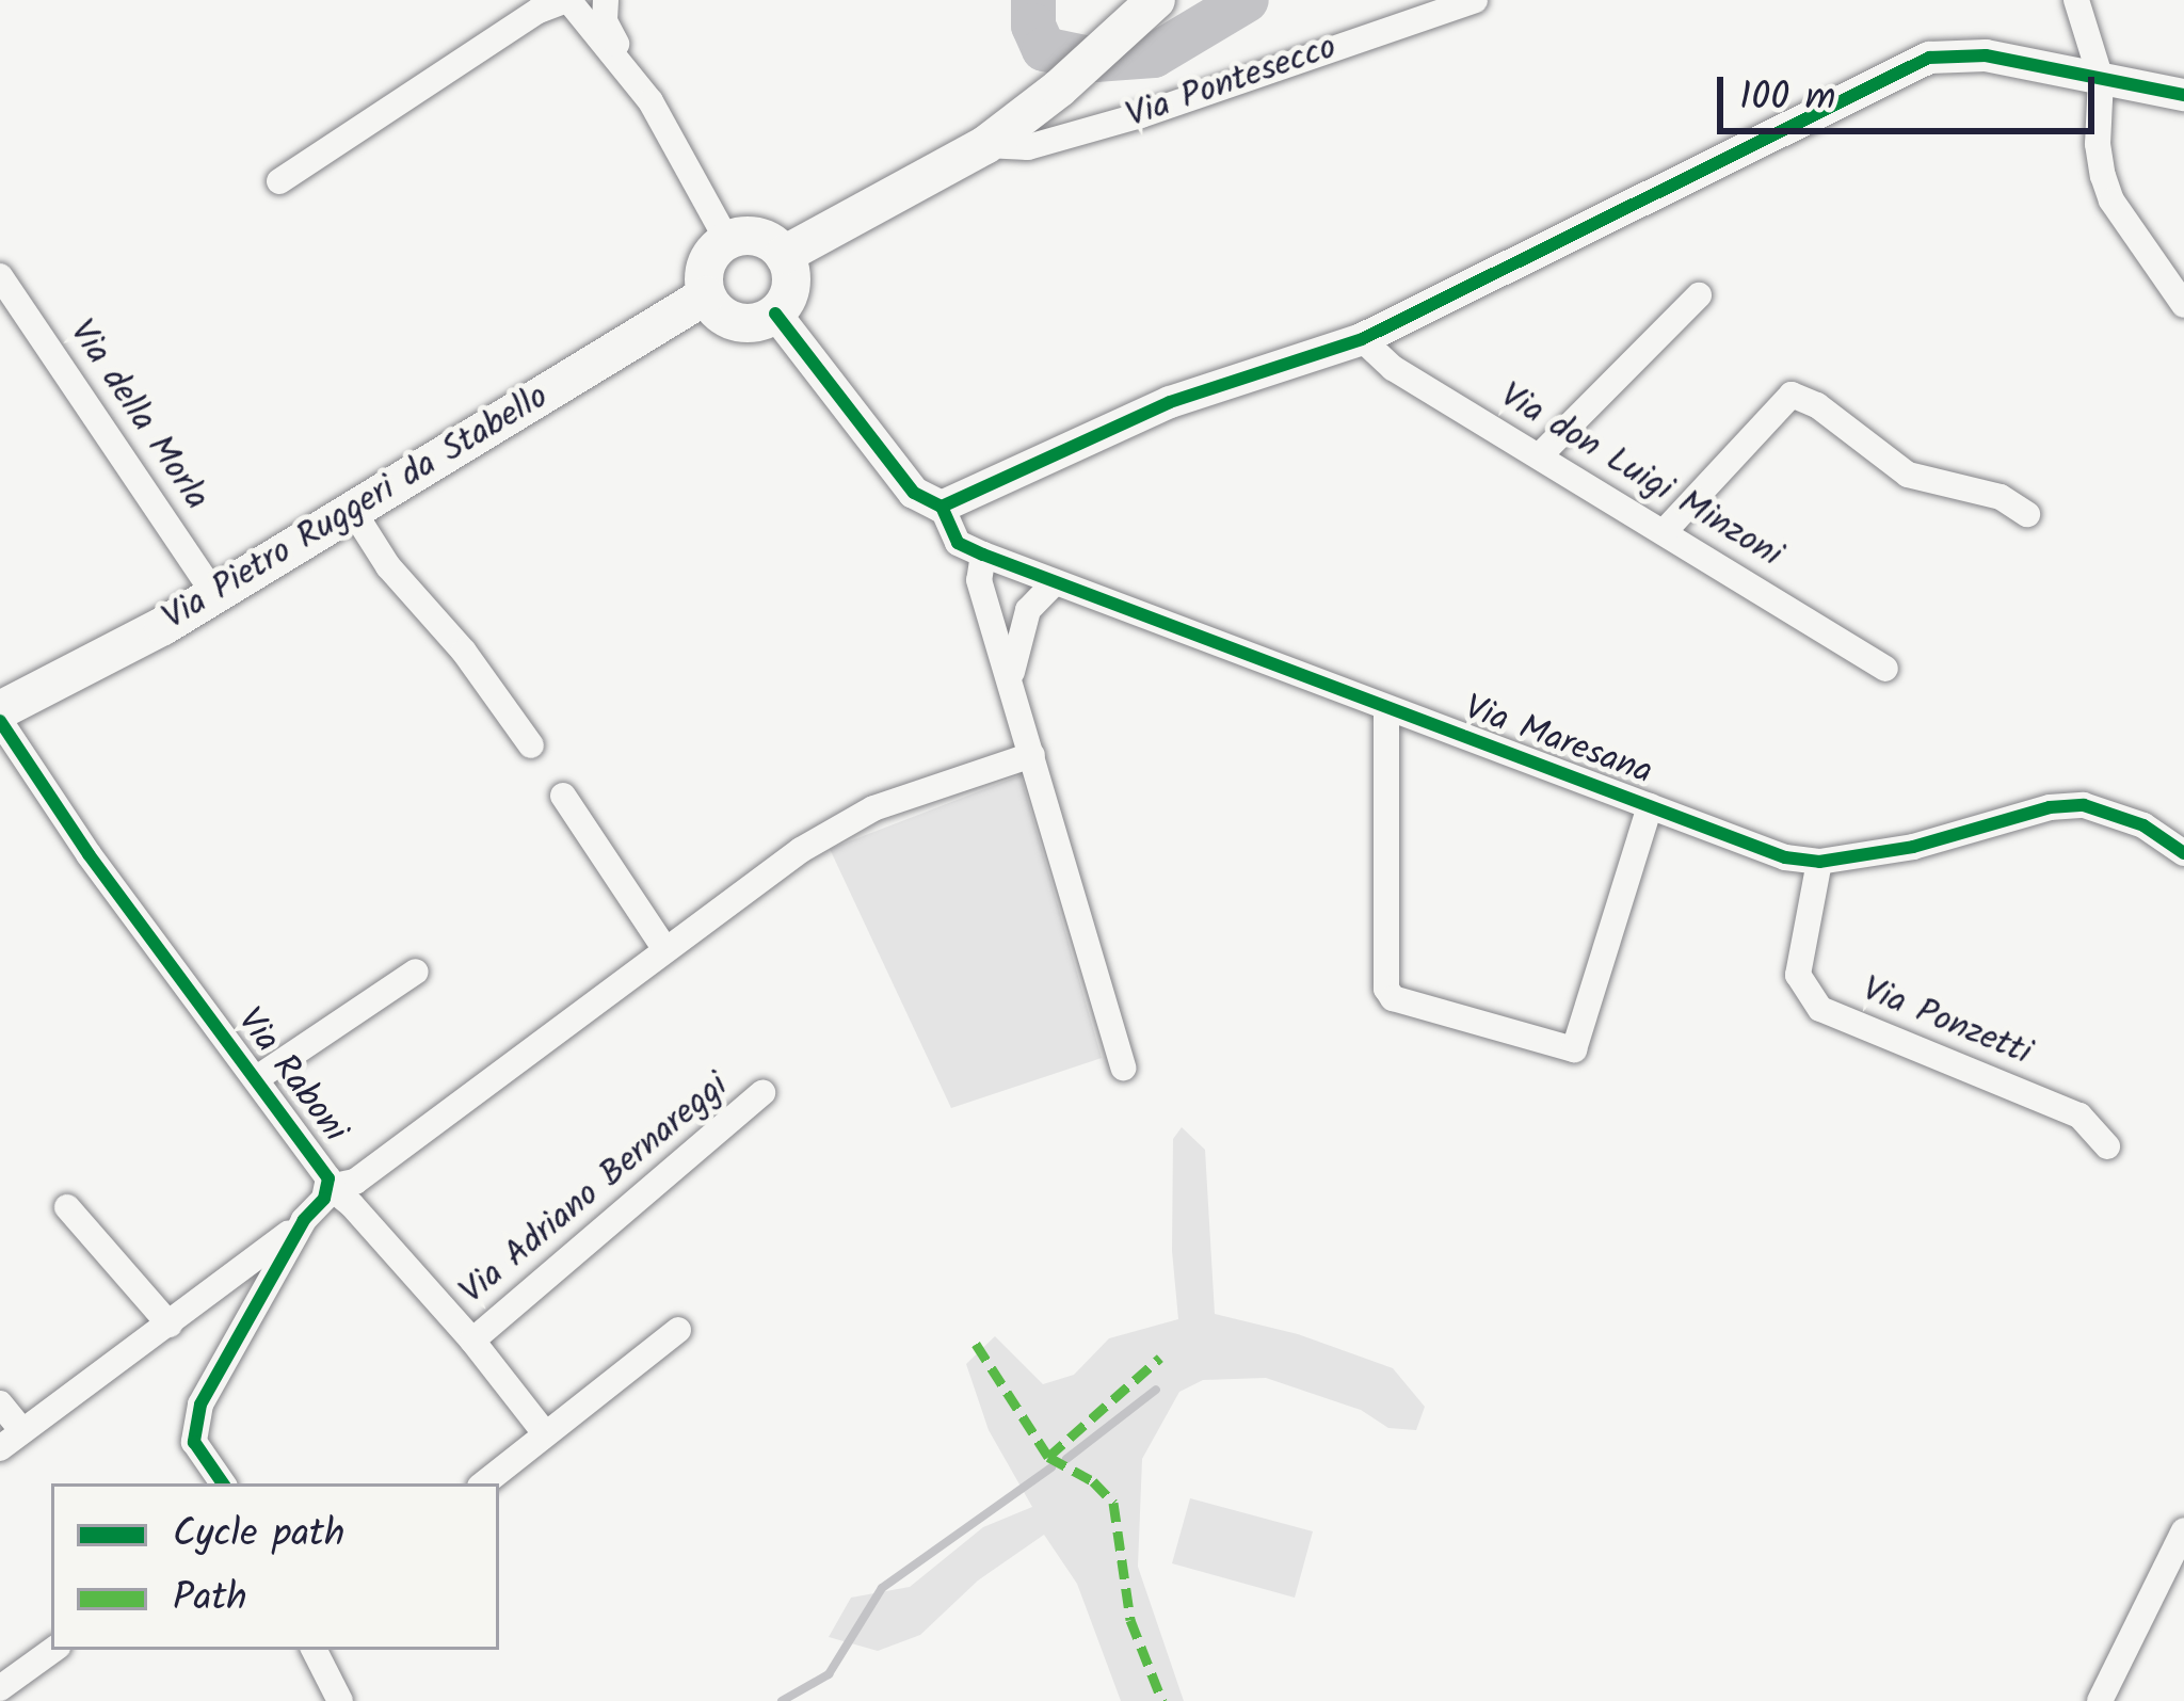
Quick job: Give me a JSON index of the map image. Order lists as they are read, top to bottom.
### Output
{
  "streets": {
    "main road": ["Via Pontesecco", "Via Pietro Ruggeri da Stabello"],
    "street": [
      "Via della Morla",
      "Via don Luigi Minzoni",
      "Via Maresana",
      "Via Ponzetti",
      "Via Raboni",
      "Via Adriano Bernareggi"
    ]
  },
  "crossings": [
    ["Via Pontesecco", "Via Pietro Ruggeri da Stabello"],
    ["Via della Morla", "Via Pietro Ruggeri da Stabello"],
    ["Via Maresana", "Via Ponzetti"]
  ],
  "legend": ["Cycle path", "Path"],
  "scale_bar": "100 m"
}
